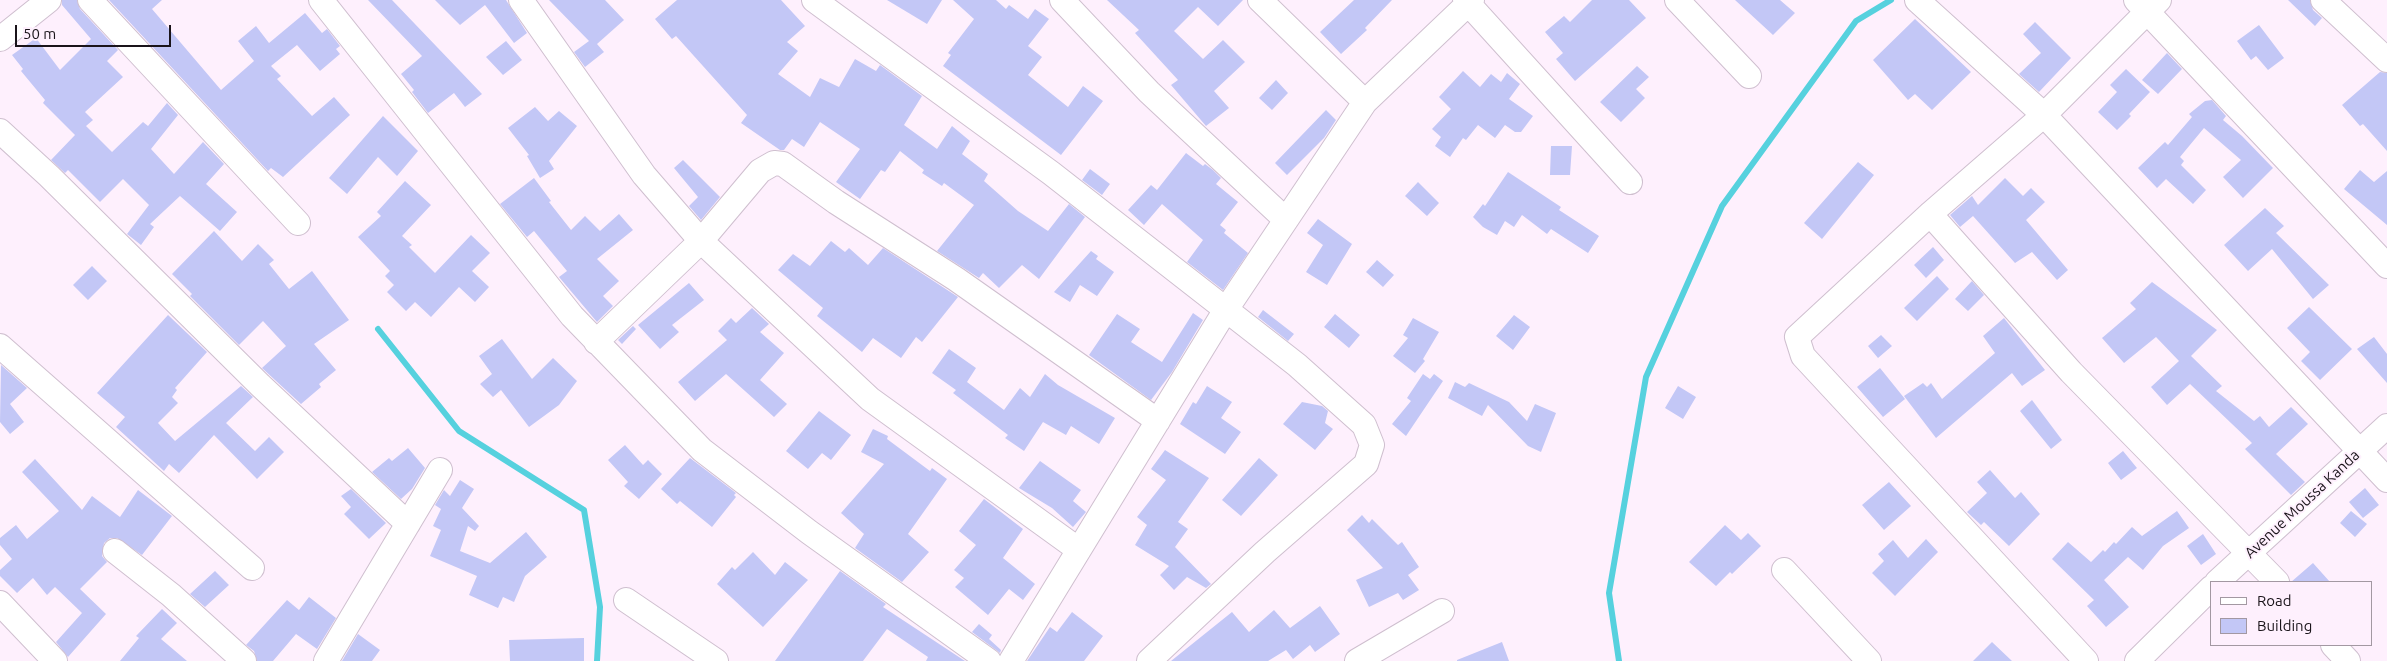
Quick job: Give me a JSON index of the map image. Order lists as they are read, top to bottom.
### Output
{
  "streets": {
    "street": ["Avenue Moussa Kanda"]
  },
  "legend": ["Road", "Building"],
  "scale_bar": "50 m"
}
